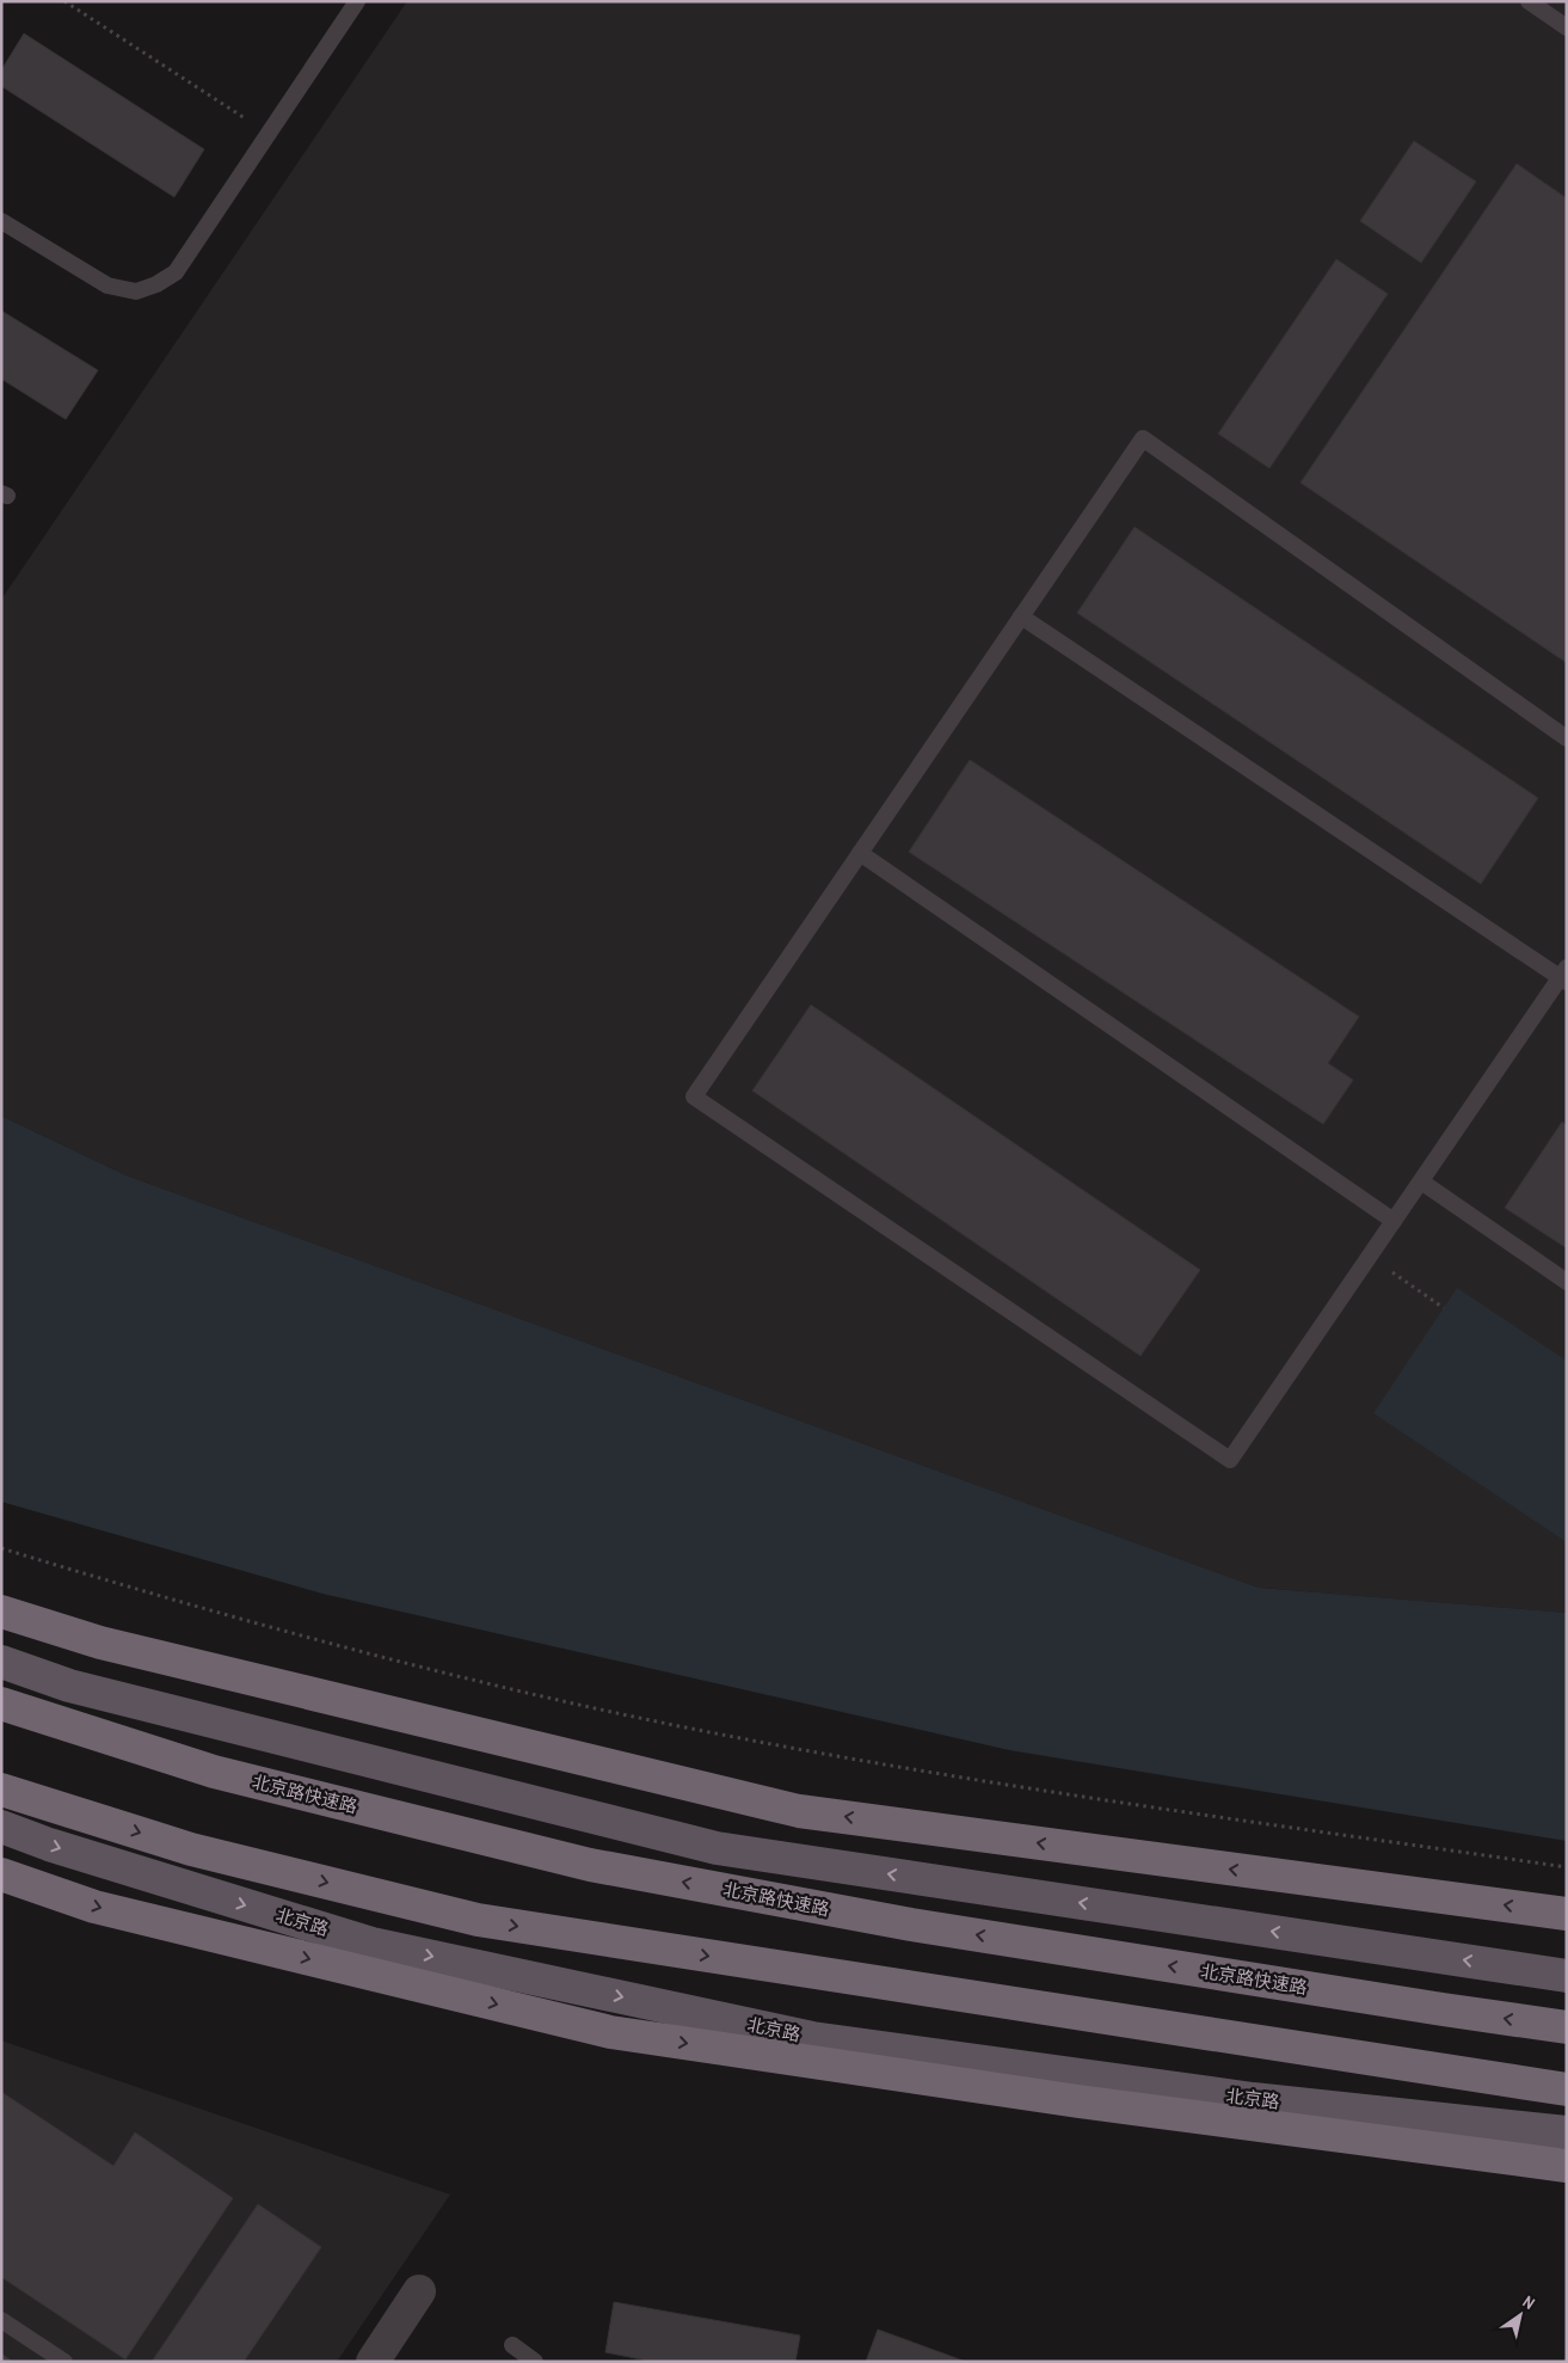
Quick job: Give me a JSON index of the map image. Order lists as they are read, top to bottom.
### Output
{
  "streets": {
    "highway": ["北京路快速路"],
    "main road": ["北京路"]
  },
  "north": "top right"
}
